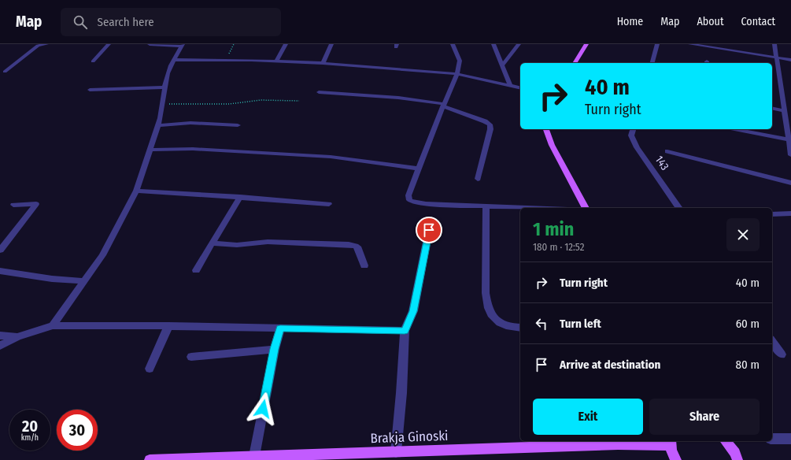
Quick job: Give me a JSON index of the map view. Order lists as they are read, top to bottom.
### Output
{
  "streets": {
    "main road": ["Brakja Ginoski"],
    "street": ["143"]
  },
  "page": {
    "header": "Map",
    "search": "Search here",
    "nav": [
      "Home",
      "Map",
      "About",
      "Contact"
    ],
    "turn": ["40 m", "Turn right"],
    "heading": ["1 min", "180 m · 12:52"],
    "list": [
      {
        "name": "Turn right",
        "value": "40 m"
      },
      {
        "name": "Turn left",
        "value": "60 m"
      },
      {
        "name": "Arrive at destination",
        "value": "80 m"
      }
    ],
    "buttons": ["Exit", "Share"],
    "speed": "20 km/h",
    "limit": "30"
  }
}
